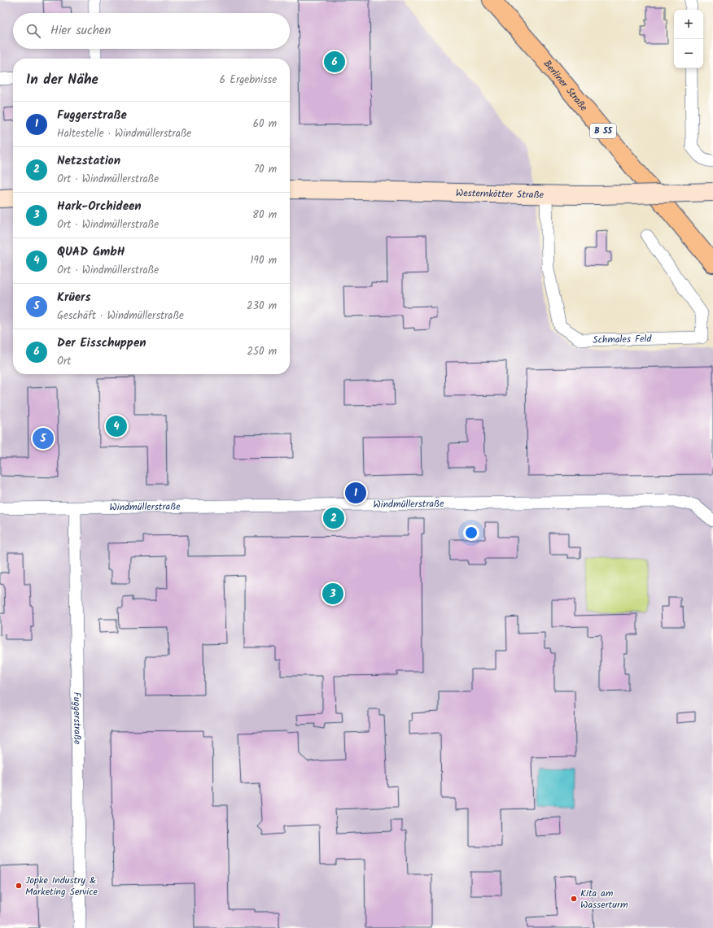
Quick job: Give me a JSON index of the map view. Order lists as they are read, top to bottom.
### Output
{
  "streets": {
    "main road": ["Berliner Straße", "B 55"],
    "street": [
      "Westernkötter Straße",
      "Schmales Feld",
      "Windmüllerstraße",
      "Fuggerstraße"
    ]
  },
  "crossings": [
    ["Westernkötter Straße", "Schmales Feld"],
    ["Windmüllerstraße", "Fuggerstraße"]
  ],
  "places": ["Jopke Industry & Marketing Service", "Kita am Wasserturm"],
  "page": {
    "map_buttons": ["+", "−"],
    "search": "Hier suchen",
    "pins": [
      "6",
      "4",
      "5",
      "1",
      "2",
      "3"
    ],
    "heading": ["In der Nähe", "6 Ergebnisse"],
    "list": [
      {
        "mark": "1",
        "name": "Fuggerstraße",
        "note": "Haltestelle · Windmüllerstraße",
        "value": "60 m"
      },
      {
        "mark": "2",
        "name": "Netzstation",
        "note": "Ort · Windmüllerstraße",
        "value": "70 m"
      },
      {
        "mark": "3",
        "name": "Hark-Orchideen",
        "note": "Ort · Windmüllerstraße",
        "value": "80 m"
      },
      {
        "mark": "4",
        "name": "QUAD GmbH",
        "note": "Ort · Windmüllerstraße",
        "value": "190 m"
      },
      {
        "mark": "5",
        "name": "Krüers",
        "note": "Geschäft · Windmüllerstraße",
        "value": "230 m"
      },
      {
        "mark": "6",
        "name": "Der Eisschuppen",
        "note": "Ort",
        "value": "250 m"
      }
    ]
  }
}
